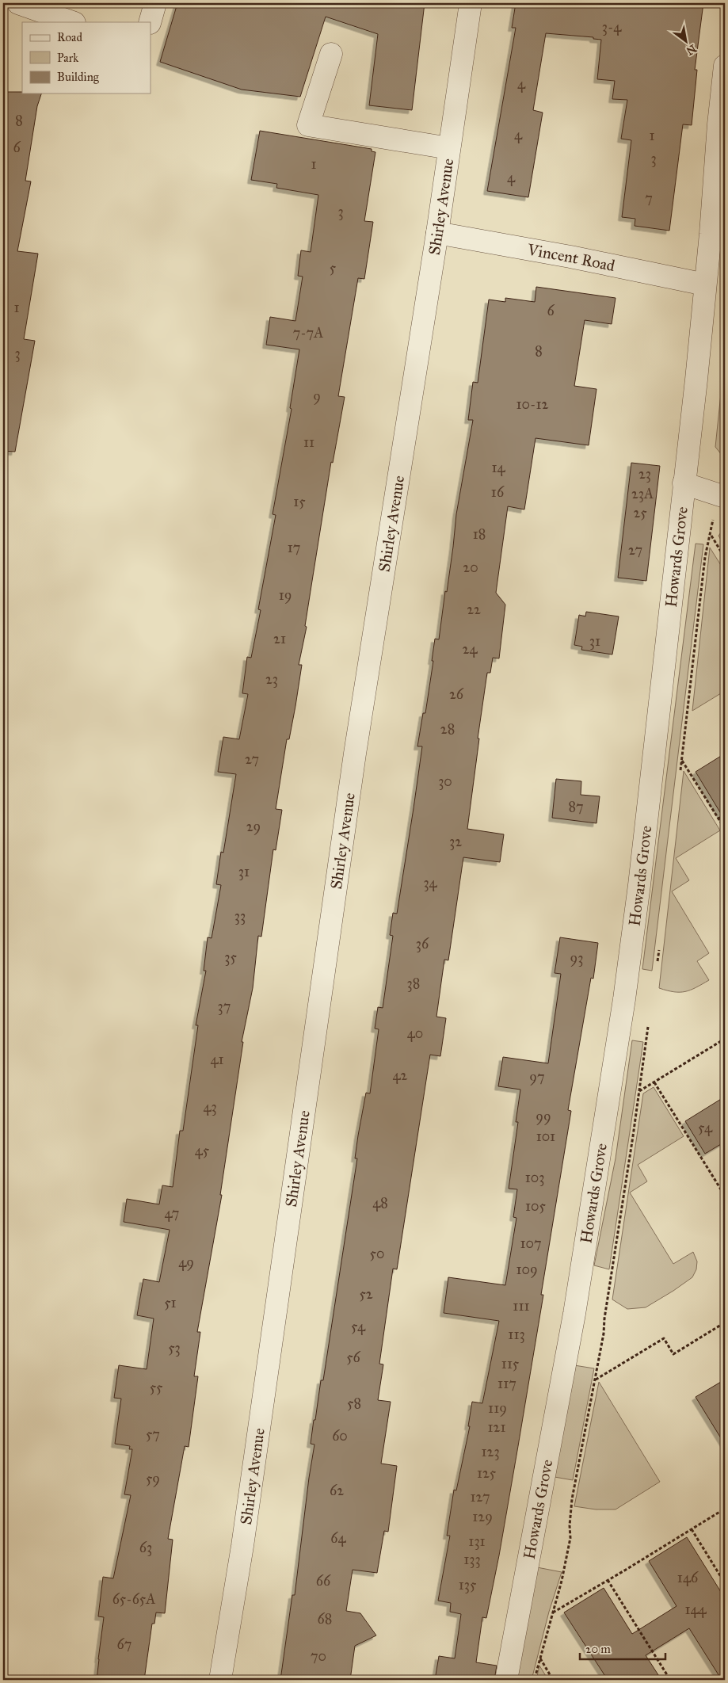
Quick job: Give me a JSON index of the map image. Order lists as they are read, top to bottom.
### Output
{
  "streets": {
    "street": ["Shirley Avenue", "Vincent Road", "Howards Grove"]
  },
  "crossings": [
    ["Shirley Avenue", "Vincent Road"],
    ["Vincent Road", "Howards Grove"]
  ],
  "house_numbers": [
    "3-4",
    "4",
    "8",
    "4",
    "1",
    "6",
    "3",
    "1",
    "4",
    "7",
    "3",
    "5",
    "1",
    "6",
    "7-7A",
    "8",
    "3",
    "9",
    "10-12",
    "11",
    "14",
    "23",
    "16",
    "23A",
    "15",
    "25",
    "18",
    "17",
    "27",
    "20",
    "19",
    "22",
    "21",
    "31",
    "24",
    "23",
    "26",
    "28",
    "27",
    "30",
    "87",
    "29",
    "32",
    "31",
    "34",
    "33",
    "36",
    "35",
    "93",
    "38",
    "37",
    "40",
    "41",
    "42",
    "97",
    "43",
    "99",
    "54",
    "101",
    "45",
    "103",
    "48",
    "105",
    "47",
    "107",
    "50",
    "49",
    "109",
    "52",
    "51",
    "111",
    "54",
    "113",
    "53",
    "56",
    "115",
    "117",
    "55",
    "58",
    "119",
    "121",
    "57",
    "60",
    "123",
    "125",
    "59",
    "62",
    "127",
    "129",
    "64",
    "131",
    "63",
    "133",
    "146",
    "66",
    "135",
    "65-65A",
    "144",
    "68",
    "67",
    "70"
  ],
  "legend": ["Road", "Park", "Building"],
  "scale_bar": "20 m",
  "north": "bottom right"
}
